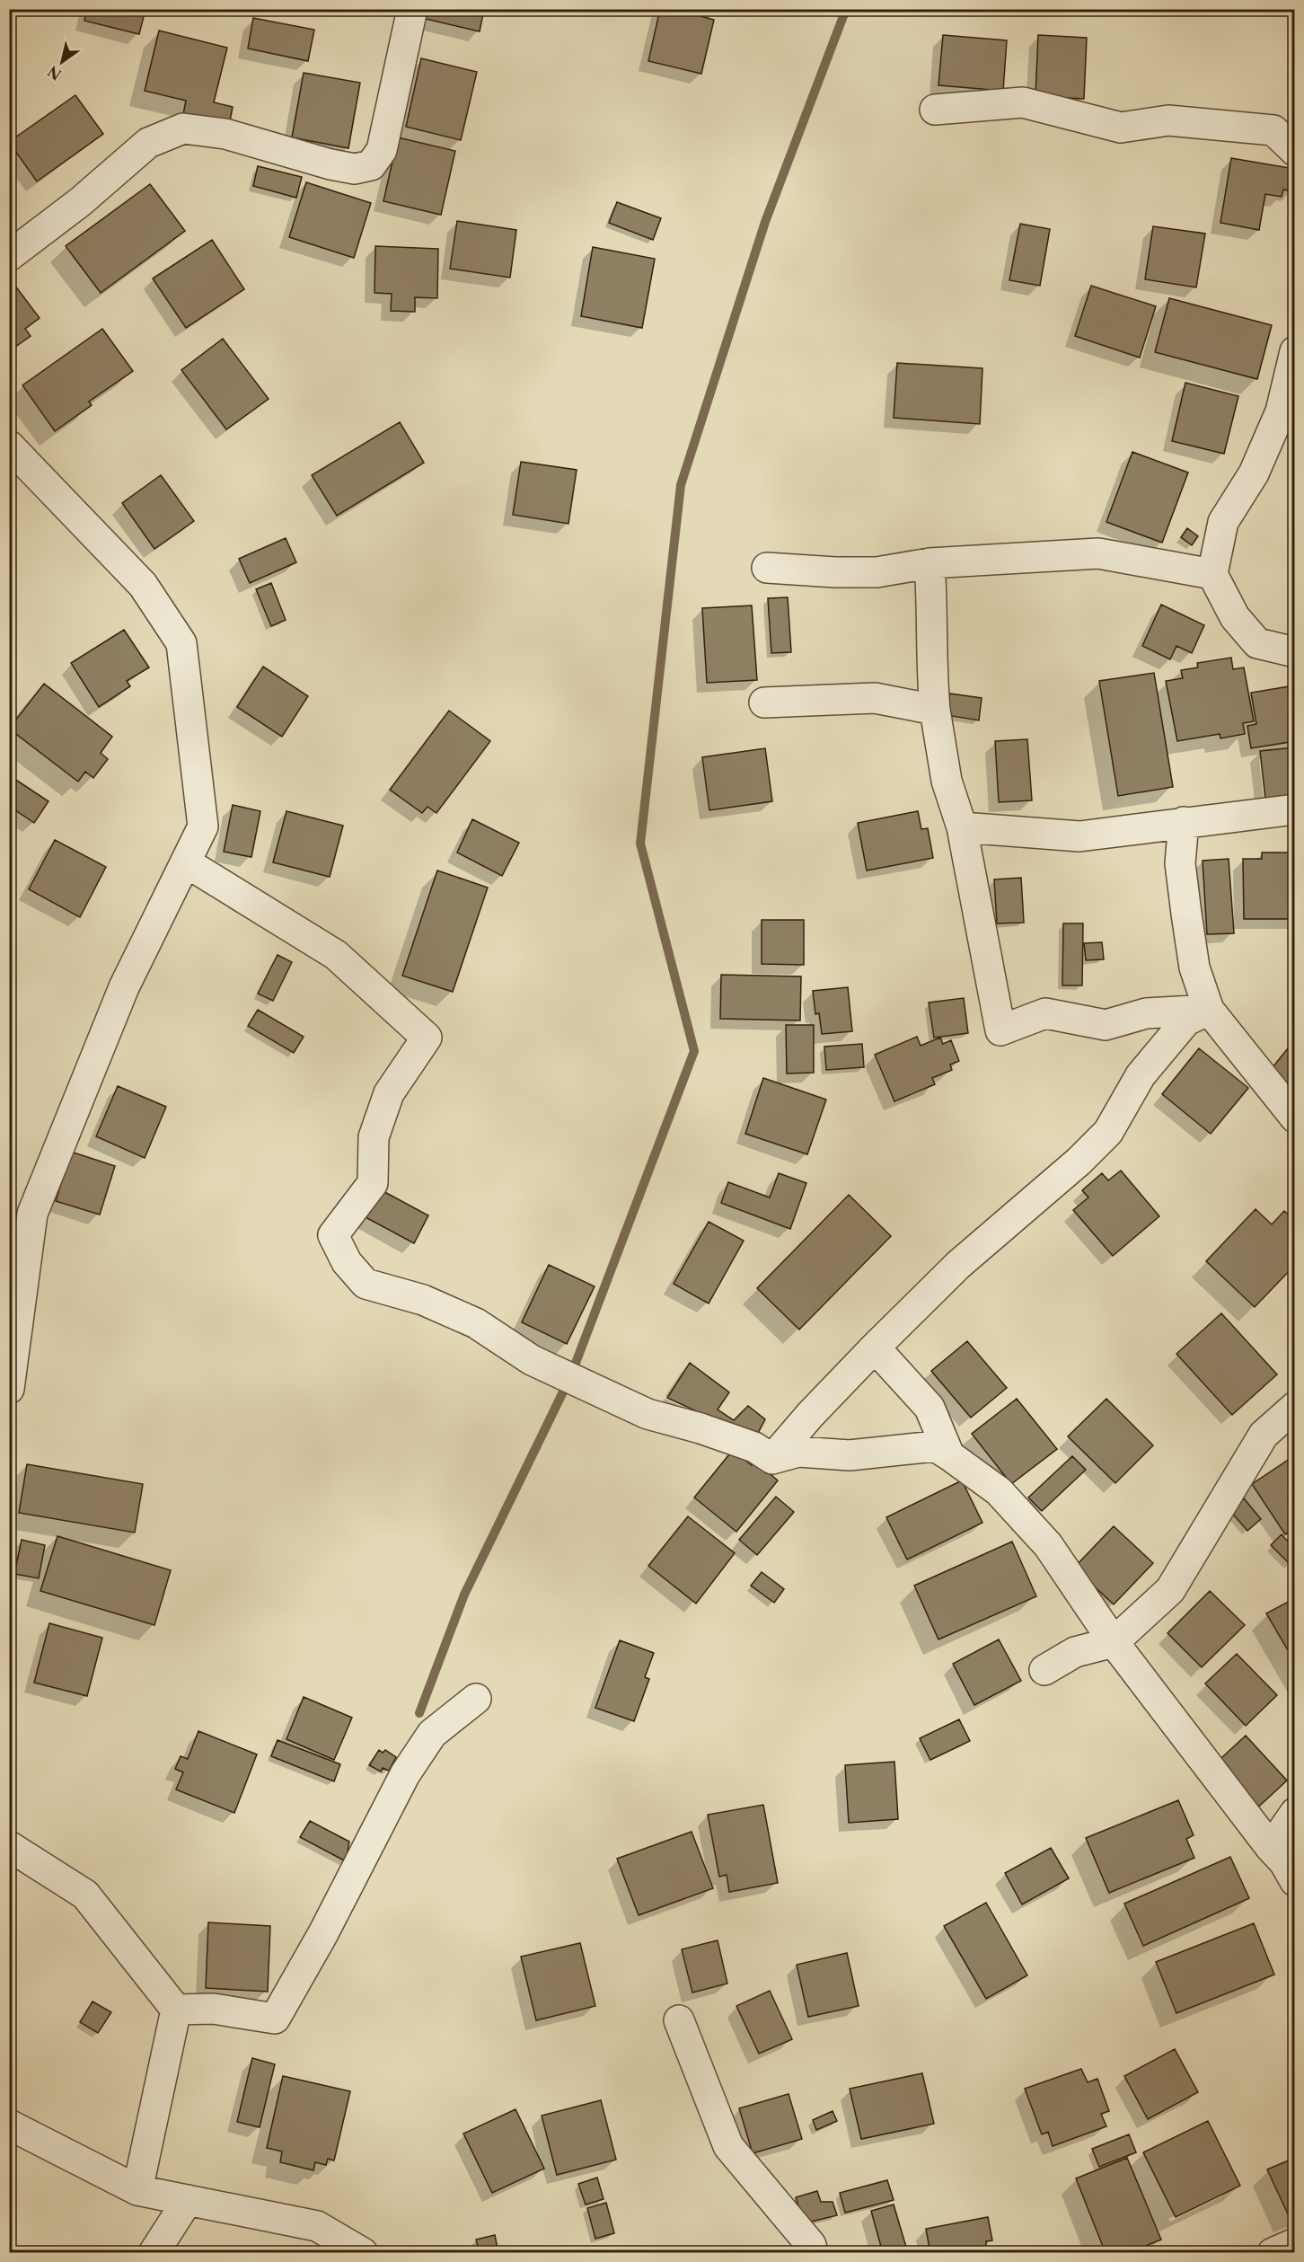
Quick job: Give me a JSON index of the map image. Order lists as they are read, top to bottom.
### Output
{
  "north": "bottom left"
}
